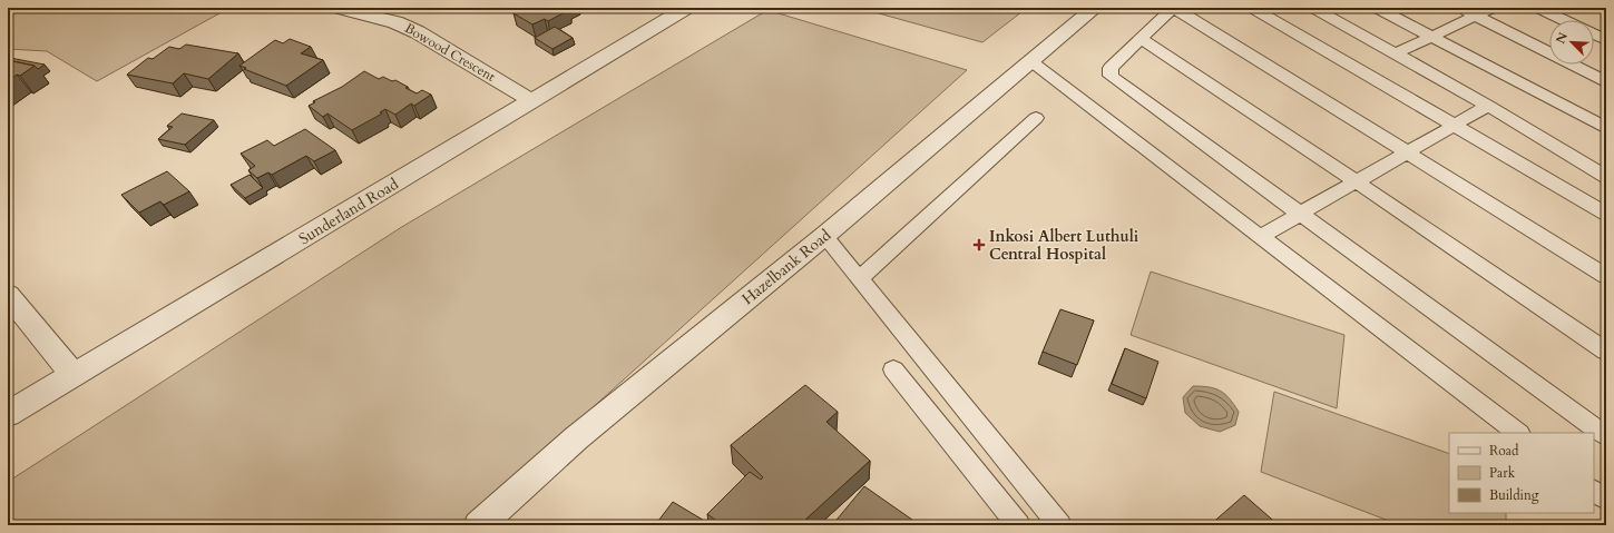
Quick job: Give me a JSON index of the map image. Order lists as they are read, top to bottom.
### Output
{
  "streets": {
    "street": ["Bowood Crescent", "Sunderland Road", "Hazelbank Road"]
  },
  "crossings": [
    ["Bowood Crescent", "Sunderland Road"]
  ],
  "places": {
    "health": ["Inkosi Albert Luthuli Central Hospital"]
  },
  "legend": ["Road", "Park", "Building"],
  "north": "top left"
}
